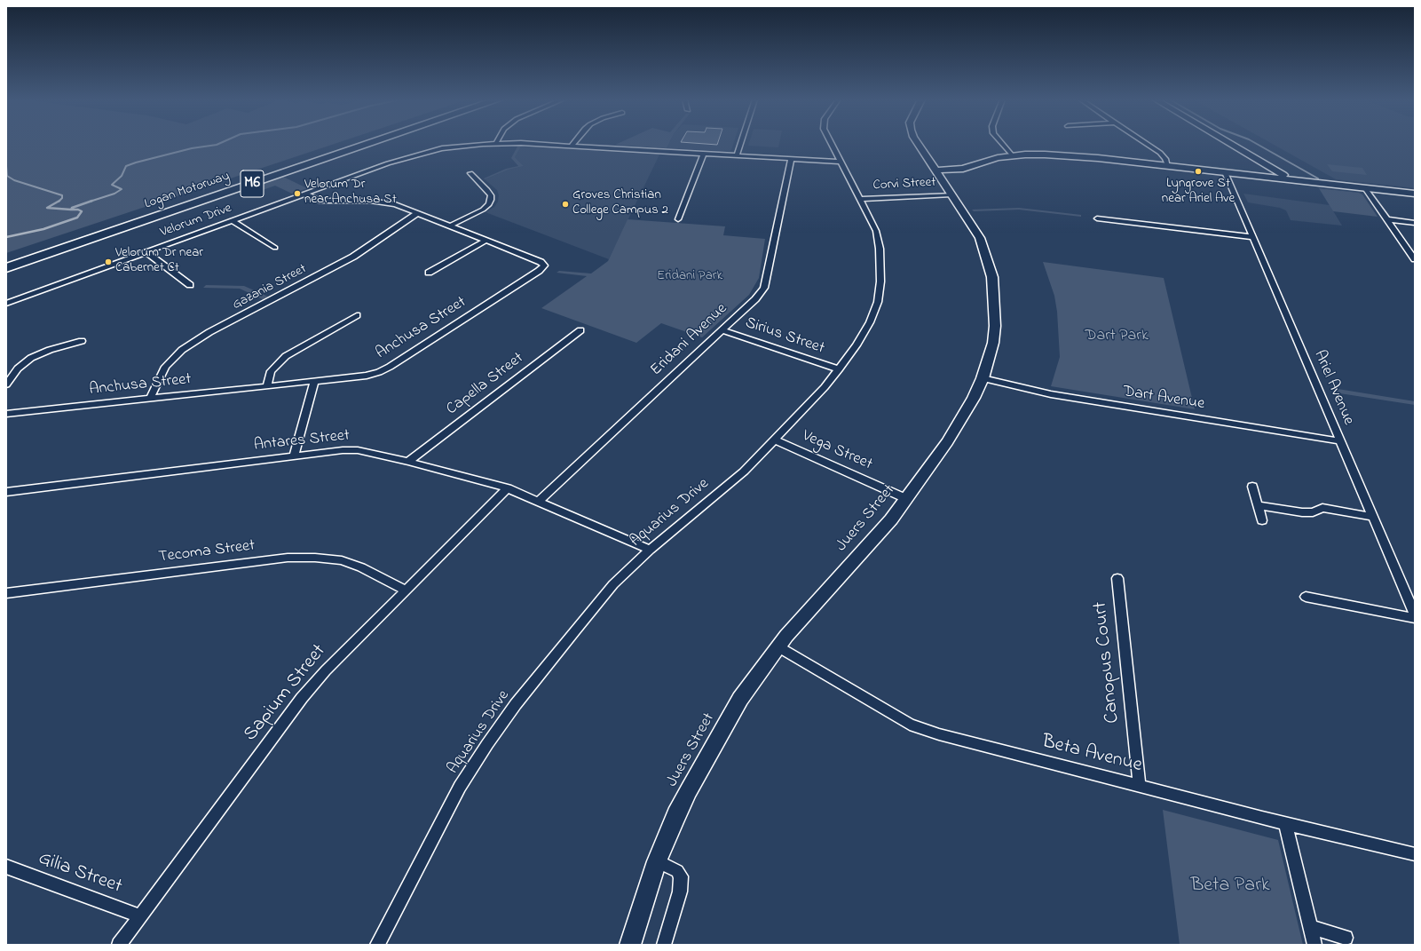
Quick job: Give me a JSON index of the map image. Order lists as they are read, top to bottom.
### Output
{
  "streets": {
    "highway": ["M6", "Logan Motorway"],
    "street": [
      "Corvi Street",
      "Velorum Drive",
      "Gazania Street",
      "Anchusa Street",
      "Sirius Street",
      "Eridani Avenue",
      "Capella Street",
      "Ariel Avenue",
      "Dart Avenue",
      "Antares Street",
      "Vega Street",
      "Aquarius Drive",
      "Juers Street",
      "Tecoma Street",
      "Canopus Court",
      "Sapium Street",
      "Beta Avenue",
      "Gilia Street"
    ]
  },
  "crossings": [
    ["Corvi Street", "Aquarius Drive"],
    ["Corvi Street", "Juers Street"],
    ["Velorum Drive", "Anchusa Street"],
    ["Velorum Drive", "Eridani Avenue"],
    ["Velorum Drive", "Aquarius Drive"],
    ["Gazania Street", "Anchusa Street"],
    ["Sirius Street", "Eridani Avenue"],
    ["Sirius Street", "Aquarius Drive"],
    ["Eridani Avenue", "Antares Street"],
    ["Capella Street", "Antares Street"],
    ["Ariel Avenue", "Dart Avenue"],
    ["Dart Avenue", "Juers Street"],
    ["Antares Street", "Aquarius Drive"],
    ["Antares Street", "Sapium Street"],
    ["Vega Street", "Aquarius Drive"],
    ["Vega Street", "Juers Street"],
    ["Juers Street", "Beta Avenue"],
    ["Tecoma Street", "Sapium Street"],
    ["Canopus Court", "Beta Avenue"],
    ["Sapium Street", "Gilia Street"]
  ],
  "parks": ["Eridani Park", "Dart Park", "Beta Park"],
  "places": [
    "Lyngrove St near Ariel Ave",
    "Velorum Dr near Anchusa St",
    "Groves Christian College Campus 2",
    "Velorum Dr near Cabernet Ct"
  ]
}
